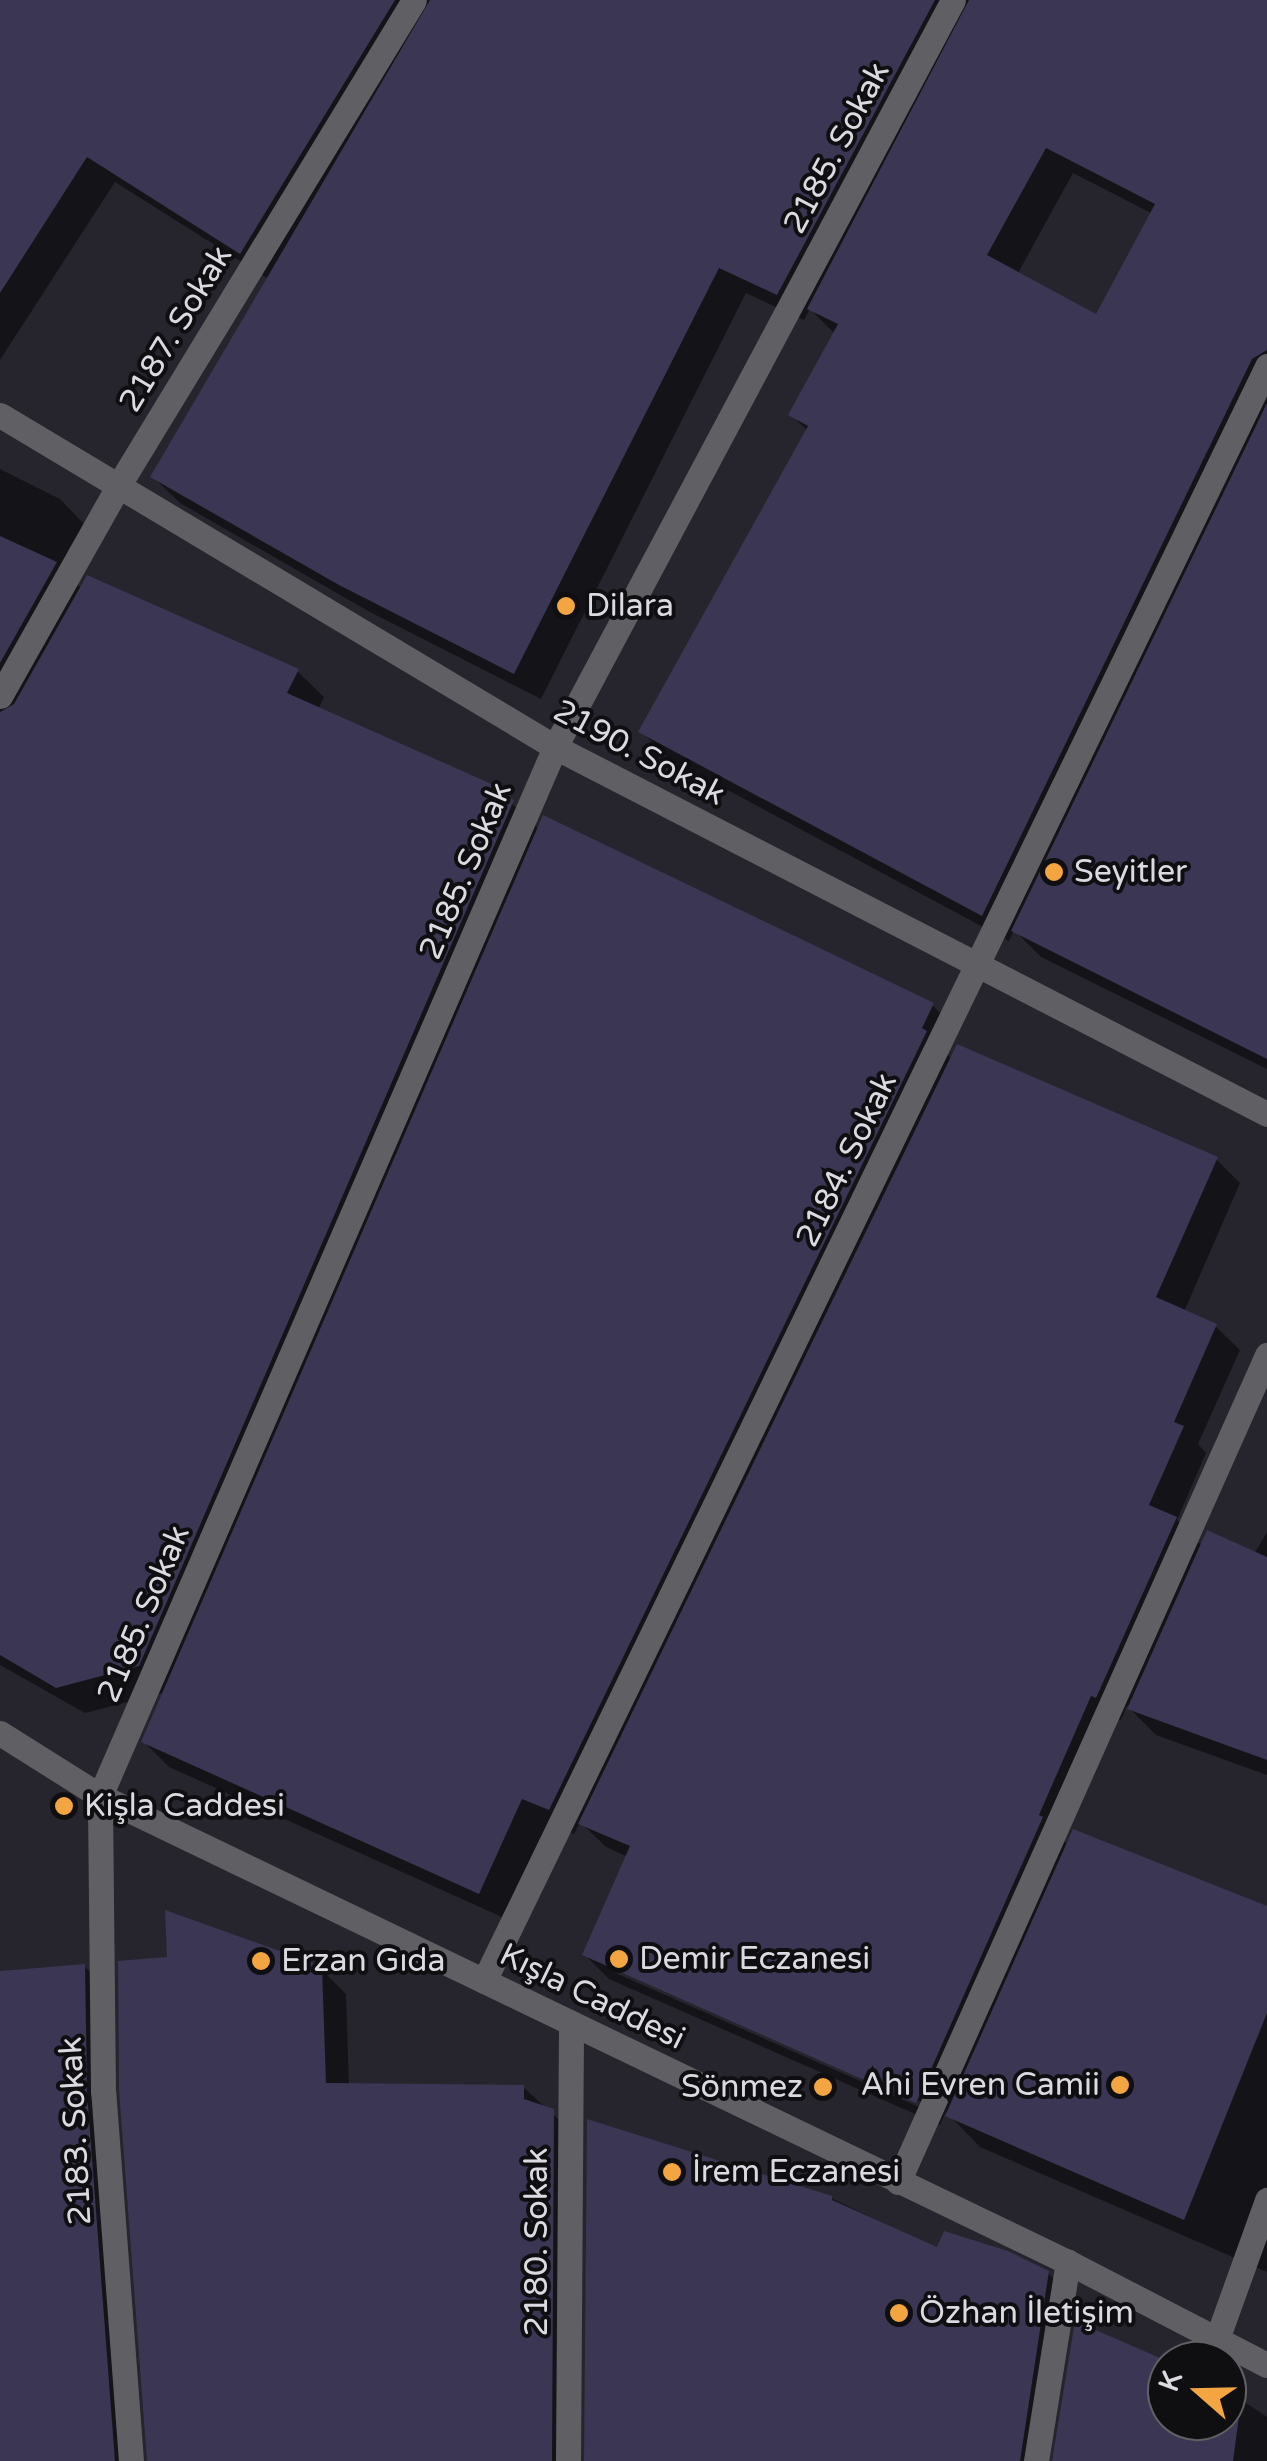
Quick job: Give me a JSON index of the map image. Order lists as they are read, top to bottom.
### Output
{
  "streets": {
    "street": [
      "2185. Sokak",
      "2187. Sokak",
      "2190. Sokak",
      "2184. Sokak",
      "Kışla Caddesi",
      "2183. Sokak",
      "2180. Sokak"
    ]
  },
  "crossings": [
    ["2185. Sokak", "2190. Sokak"],
    ["2185. Sokak", "Kışla Caddesi"],
    ["2185. Sokak", "2183. Sokak"],
    ["2187. Sokak", "2190. Sokak"],
    ["2190. Sokak", "2184. Sokak"],
    ["2184. Sokak", "Kışla Caddesi"],
    ["Kışla Caddesi", "2183. Sokak"],
    ["Kışla Caddesi", "2180. Sokak"]
  ],
  "places": [
    "Dilara",
    "Seyitler",
    "Kişla Caddesi",
    "Demir Eczanesi",
    "Erzan Gıda",
    "Ahi Evren Camii",
    "Sönmez",
    "İrem Eczanesi",
    "Özhan İletişim"
  ],
  "north": "left"
}
